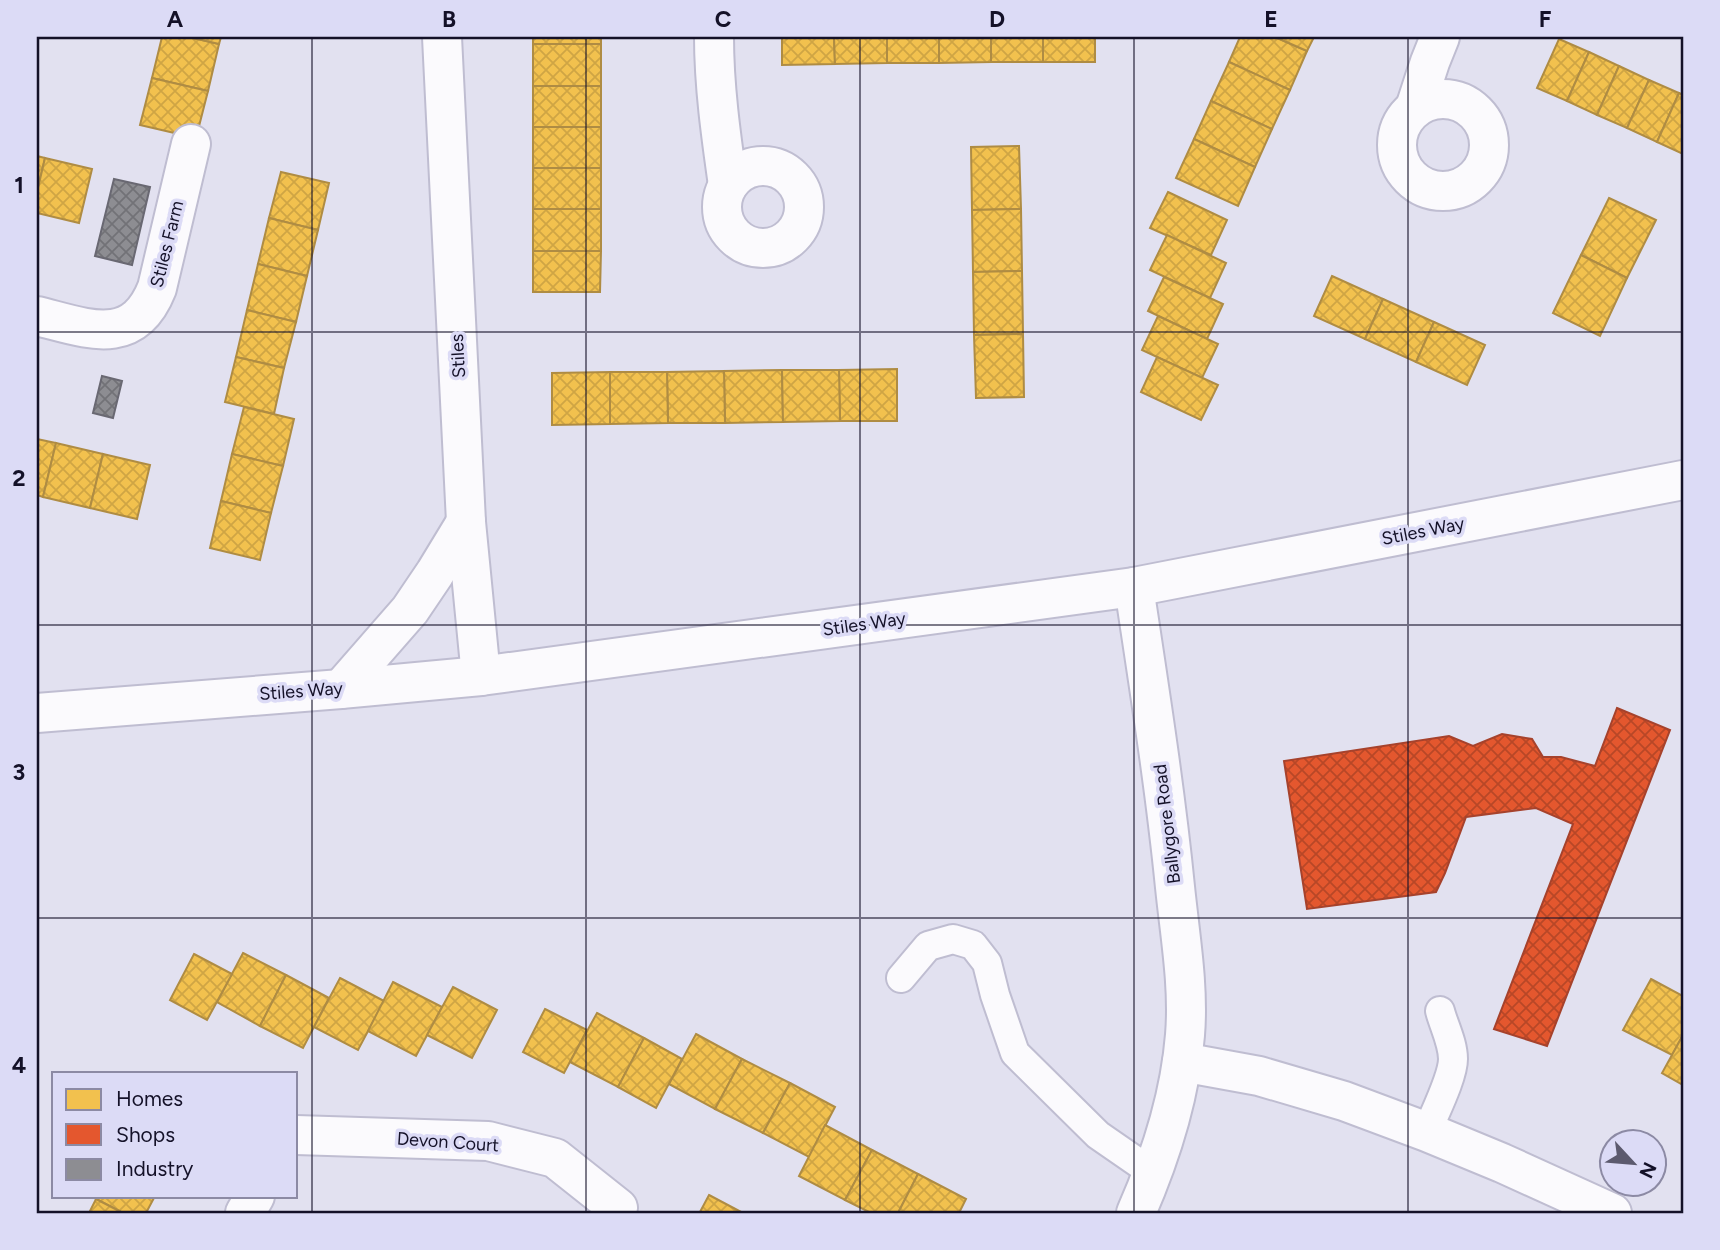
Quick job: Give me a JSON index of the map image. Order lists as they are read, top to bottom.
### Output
{
  "streets": {
    "street": [
      "Stiles Farm",
      "Stiles",
      "Stiles Way",
      "Ballygore Road",
      "Devon Court"
    ]
  },
  "crossings": [
    ["Stiles", "Stiles Way"],
    ["Stiles Way", "Ballygore Road"]
  ],
  "legend": ["Homes", "Shops", "Industry"],
  "north": "bottom right",
  "grid": {
    "columns": [
      "A",
      "B",
      "C",
      "D",
      "E",
      "F"
    ],
    "rows": [
      "1",
      "2",
      "3",
      "4"
    ]
  }
}
